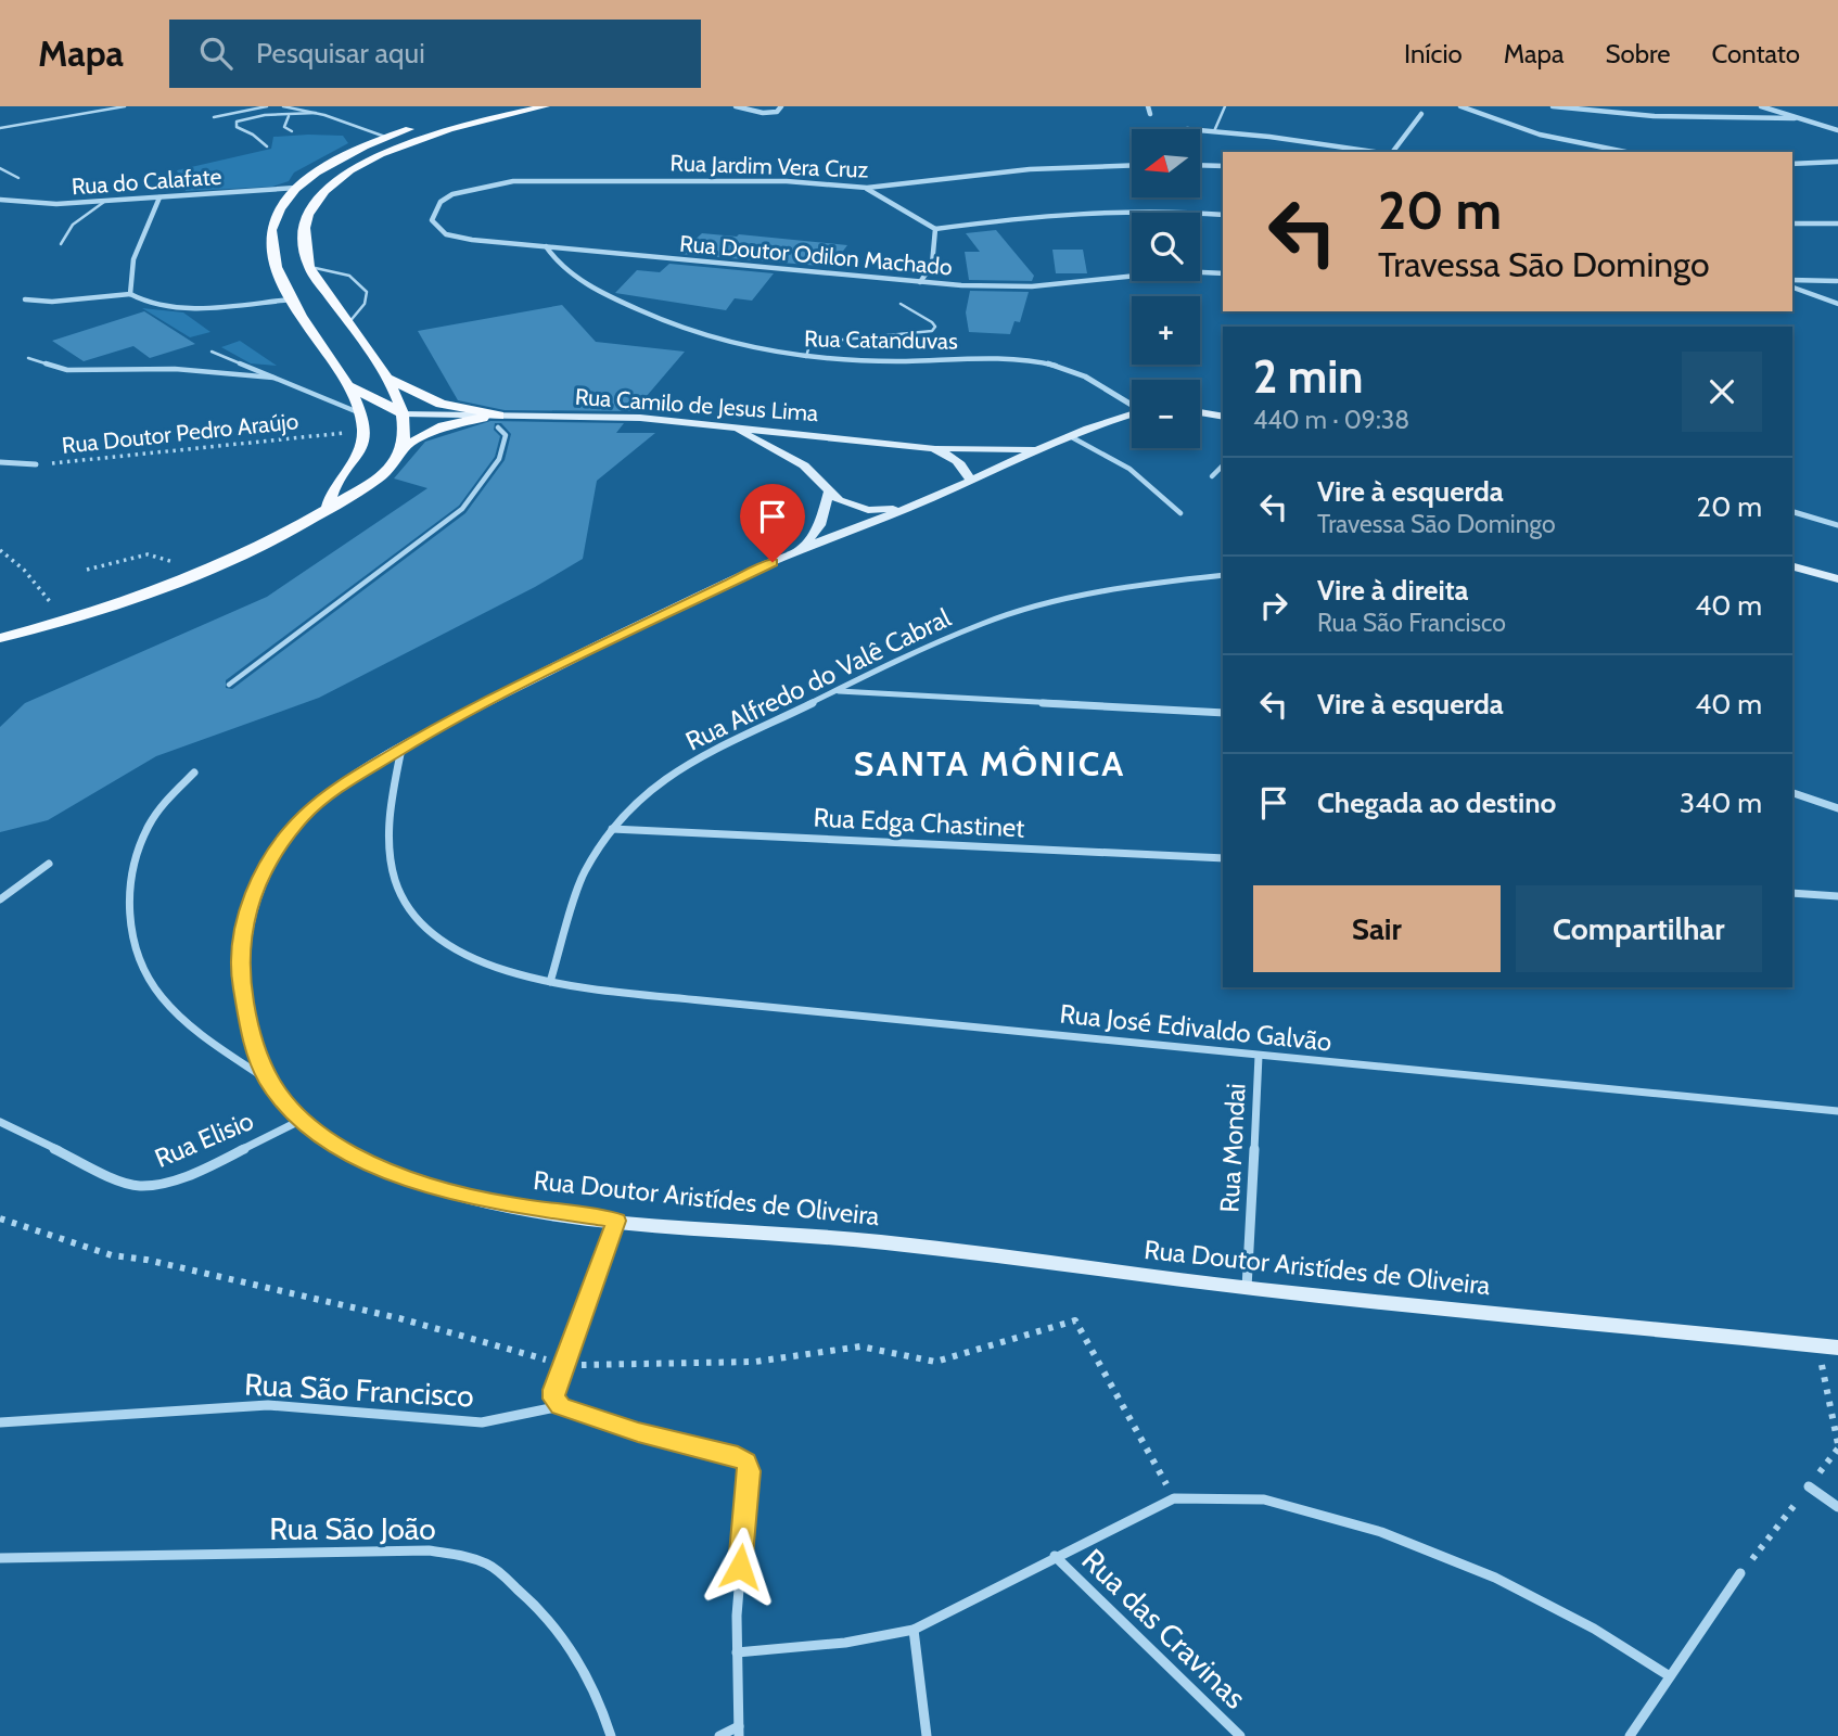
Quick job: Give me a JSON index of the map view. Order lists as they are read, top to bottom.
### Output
{
  "streets": {
    "street": [
      "Rua Jardim Vera Cruz",
      "Rua do Calafate",
      "Rua Doutor Odilon Machado",
      "Rua Catanduvas",
      "Rua Camilo de Jesus Lima",
      "Rua Doutor Pedro Araújo",
      "Rua Alfredo do Valê Cabral",
      "Rua Edga Chastinet",
      "Rua José Edivaldo Galvão",
      "Rua Elisio",
      "Rua Mondai",
      "Rua Doutor Aristídes de Oliveira",
      "Rua São Francisco",
      "Rua São João",
      "Rua das Cravinas"
    ]
  },
  "crossings": [
    ["Rua Jardim Vera Cruz", "Rua Doutor Odilon Machado"],
    ["Rua Doutor Odilon Machado", "Rua Catanduvas"],
    ["Rua Camilo de Jesus Lima", "Rua Doutor Aristídes de Oliveira"],
    ["Rua Alfredo do Valê Cabral", "Rua Edga Chastinet"],
    ["Rua Alfredo do Valê Cabral", "Rua José Edivaldo Galvão"],
    ["Rua José Edivaldo Galvão", "Rua Mondai"],
    ["Rua José Edivaldo Galvão", "Rua Doutor Aristídes de Oliveira"],
    ["Rua Elisio", "Rua Doutor Aristídes de Oliveira"],
    ["Rua Mondai", "Rua Doutor Aristídes de Oliveira"]
  ],
  "districts": ["SANTA MÔNICA"],
  "north": "left",
  "page": {
    "header": "Mapa",
    "search": "Pesquisar aqui",
    "nav": [
      "Início",
      "Mapa",
      "Sobre",
      "Contato"
    ],
    "map_buttons": ["+", "−"],
    "turn": ["20 m", "Travessa Sāo Domingo"],
    "heading": ["2 min", "440 m · 09:38"],
    "list": [
      {
        "name": "Vire à esquerda",
        "note": "Travessa Sāo Domingo",
        "value": "20 m"
      },
      {
        "name": "Vire à direita",
        "note": "Rua São Francisco",
        "value": "40 m"
      },
      {
        "name": "Vire à esquerda",
        "value": "40 m"
      },
      {
        "name": "Chegada ao destino",
        "value": "340 m"
      }
    ],
    "buttons": ["Sair", "Compartilhar"]
  }
}
